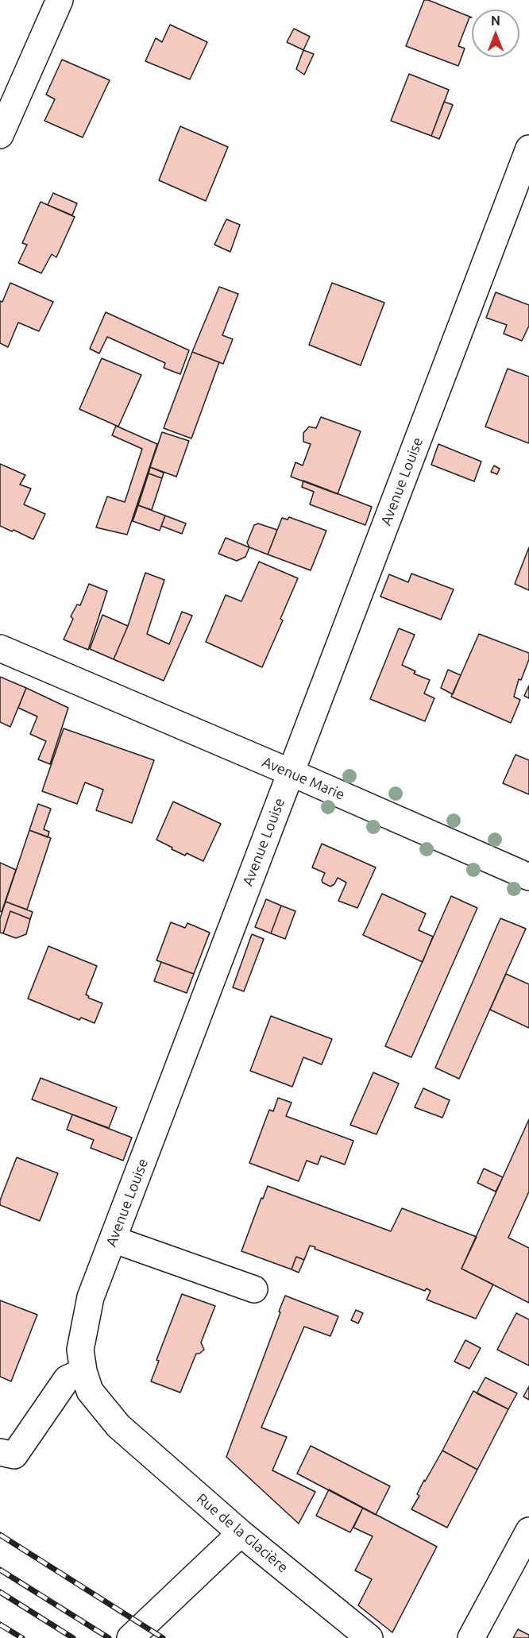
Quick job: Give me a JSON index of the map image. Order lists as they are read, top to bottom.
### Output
{
  "streets": {
    "street": ["Avenue Louise", "Avenue Marie", "Rue de la Glacière"]
  },
  "crossings": [
    ["Avenue Louise", "Avenue Marie"],
    ["Avenue Louise", "Rue de la Glacière"]
  ],
  "north": "top"
}
